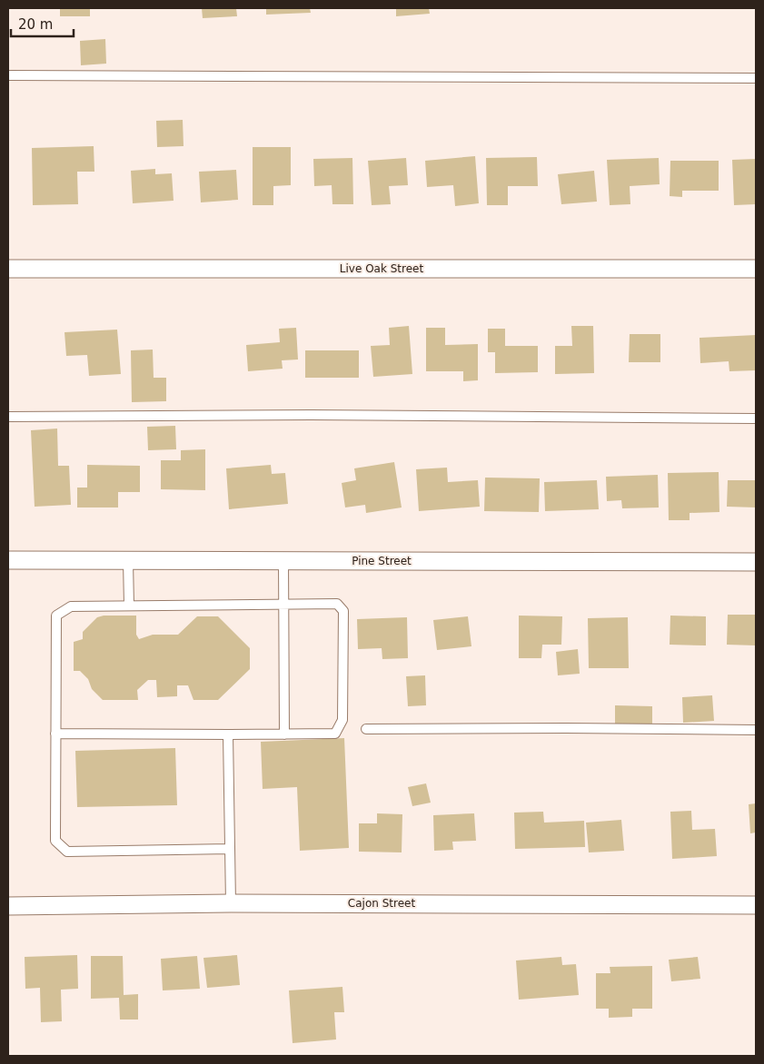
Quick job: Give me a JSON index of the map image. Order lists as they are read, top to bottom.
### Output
{
  "streets": {
    "street": ["Live Oak Street", "Pine Street", "Cajon Street"]
  },
  "scale_bar": "20 m"
}
